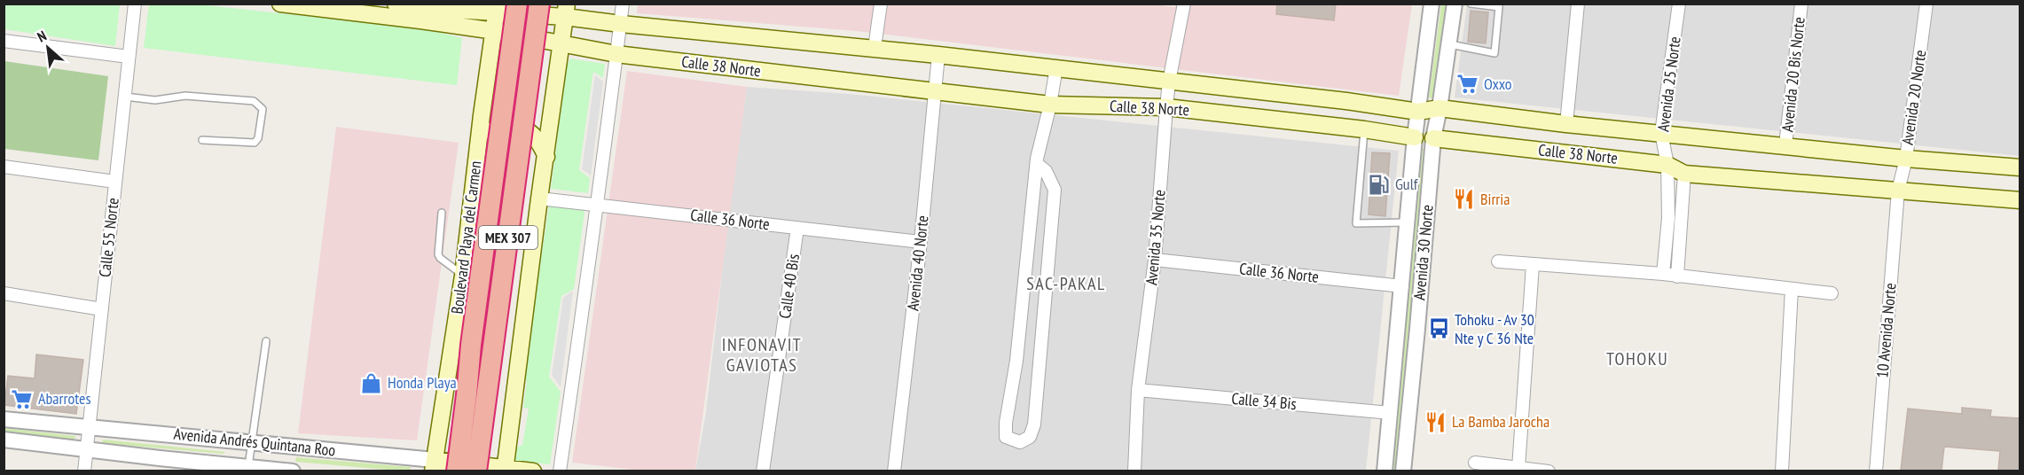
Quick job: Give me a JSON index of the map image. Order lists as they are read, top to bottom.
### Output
{
  "streets": {
    "highway": ["MEX 307"],
    "main road": ["Calle 38 Norte", "Boulevard Playa del Carmen", "Avenida Andrés Quintana Roo"],
    "street": [
      "Avenida 20 Bis Norte",
      "Avenida 25 Norte",
      "Avenida 20 Norte",
      "Calle 36 Norte",
      "Calle 55 Norte",
      "Avenida 35 Norte",
      "Avenida 30 Norte",
      "Avenida 40 Norte",
      "Calle 40 Bis",
      "10 Avenida Norte",
      "Calle 34 Bis"
    ]
  },
  "crossings": [
    ["Calle 38 Norte", "Avenida 20 Bis Norte"],
    ["Calle 38 Norte", "Avenida 25 Norte"],
    ["Calle 38 Norte", "Avenida 20 Norte"],
    ["Calle 38 Norte", "Boulevard Playa del Carmen"],
    ["Calle 38 Norte", "Avenida 35 Norte"],
    ["Calle 38 Norte", "Avenida 30 Norte"],
    ["Calle 38 Norte", "Avenida 40 Norte"],
    ["Calle 38 Norte", "10 Avenida Norte"],
    ["Avenida 20 Norte", "10 Avenida Norte"],
    ["Calle 36 Norte", "Avenida 35 Norte"],
    ["Calle 36 Norte", "Avenida 30 Norte"],
    ["Calle 36 Norte", "Avenida 40 Norte"],
    ["Calle 36 Norte", "Calle 40 Bis"],
    ["Calle 55 Norte", "Avenida Andrés Quintana Roo"],
    ["Boulevard Playa del Carmen", "Avenida Andrés Quintana Roo"],
    ["Avenida 35 Norte", "Calle 34 Bis"],
    ["Avenida 30 Norte", "Calle 34 Bis"]
  ],
  "districts": ["SAC-PAKAL", "INFONAVIT GAVIOTAS", "TOHOKU"],
  "places": {
    "supermarket": ["Oxxo", "Abarrotes"],
    "fuel station": ["Gulf"],
    "restaurant": ["Birria", "La Bamba Jarocha"],
    "bus stop": ["Tohoku - Av 30 Nte y C 36 Nte"],
    "shop": ["Honda Playa"]
  },
  "north": "top left"
}
